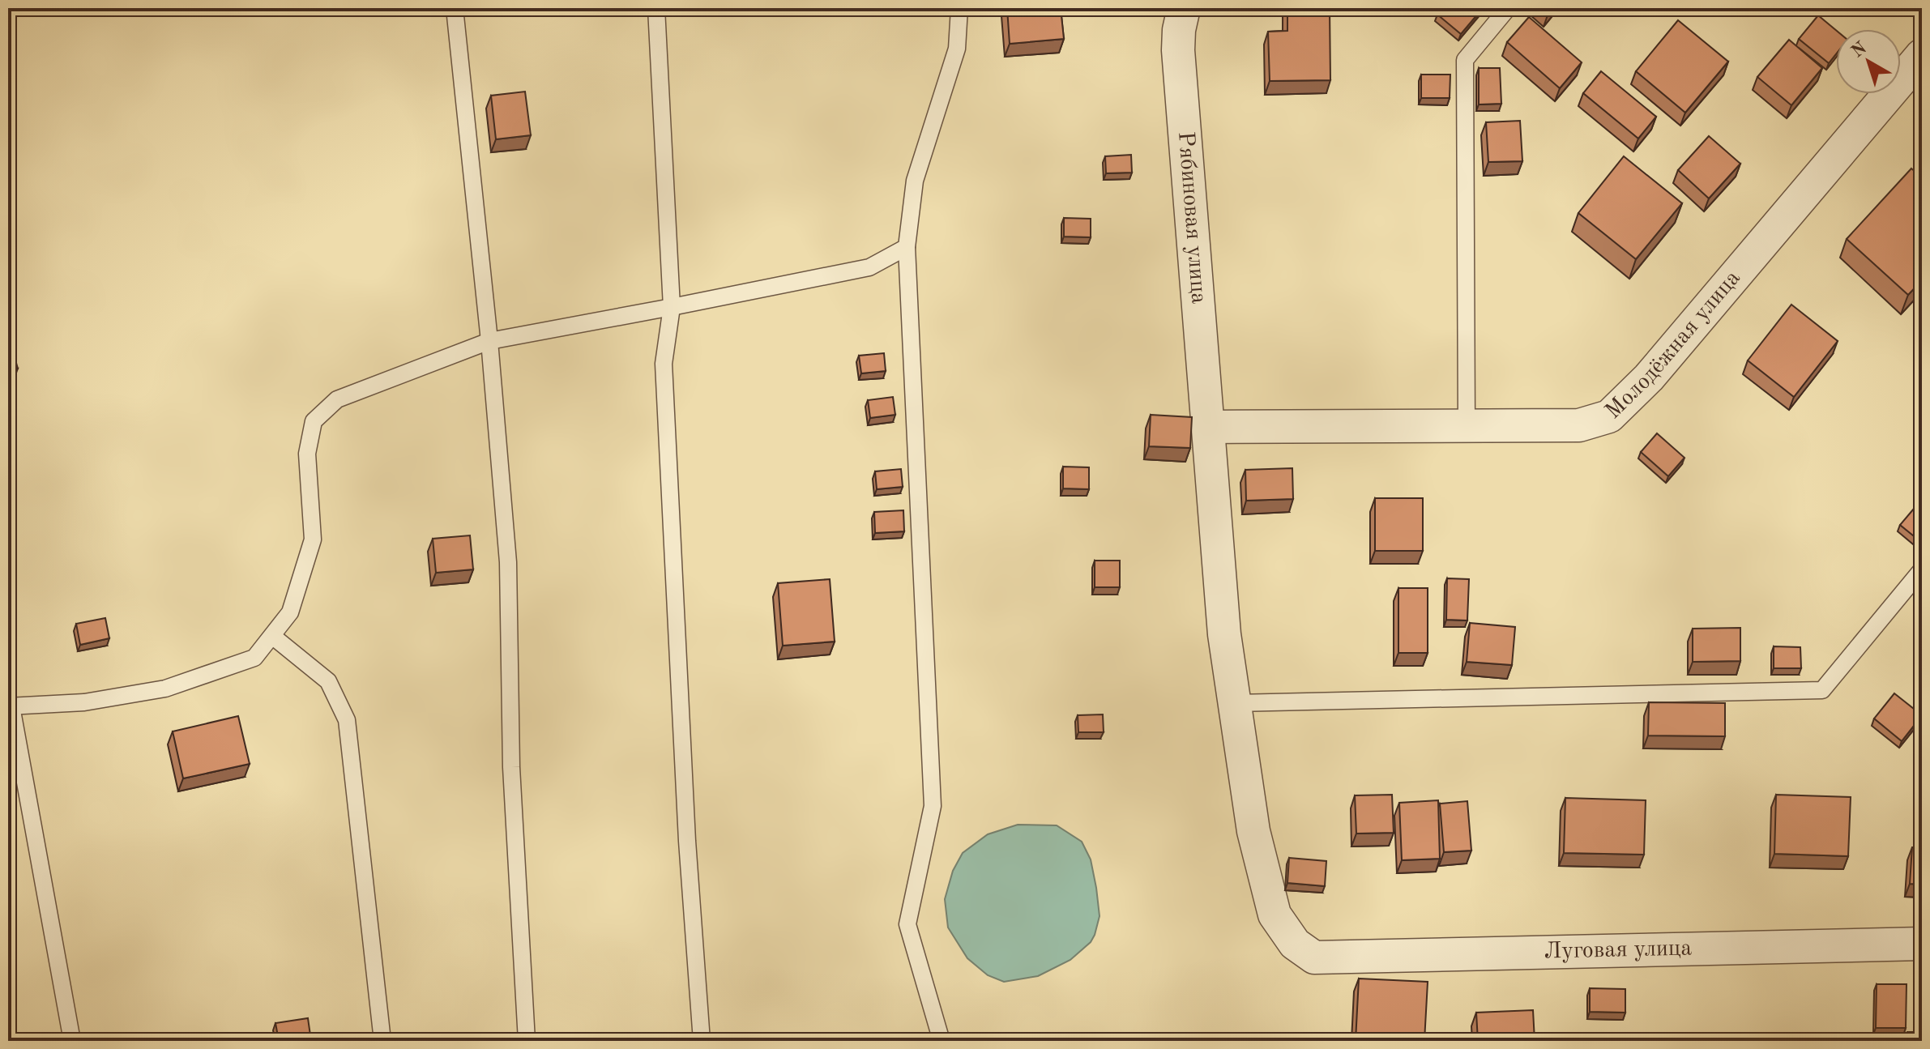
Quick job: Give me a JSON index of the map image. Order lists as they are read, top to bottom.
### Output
{
  "streets": {
    "street": ["Рябиновая улица", "Молодёжная улица", "Луговая улица"]
  },
  "crossings": [
    ["Рябиновая улица", "Молодёжная улица"],
    ["Рябиновая улица", "Луговая улица"]
  ],
  "north": "top left"
}
